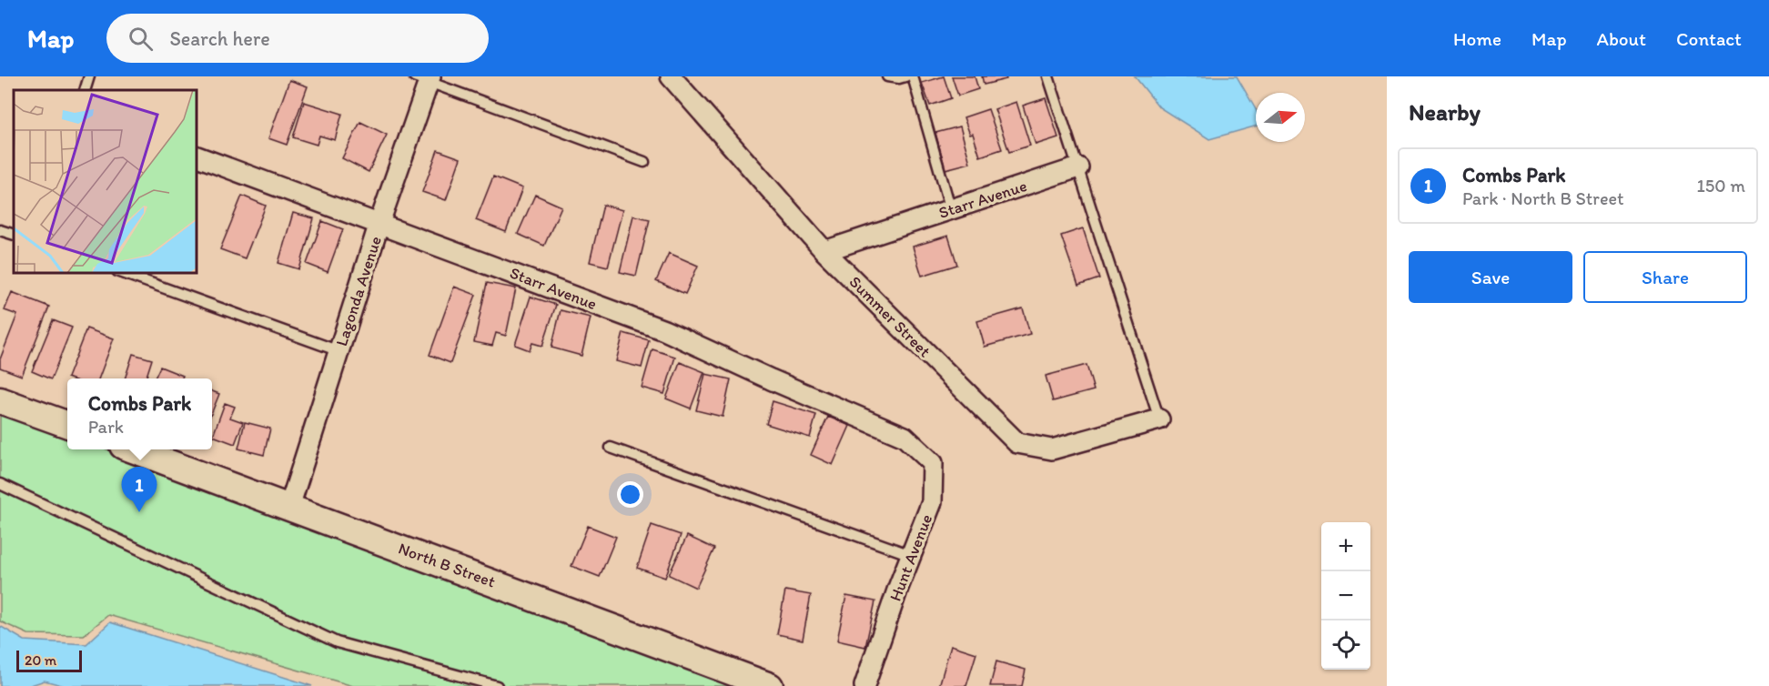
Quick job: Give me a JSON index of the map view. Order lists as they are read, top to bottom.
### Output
{
  "streets": {
    "main road": ["North B Street"],
    "street": [
      "Starr Avenue",
      "Lagonda Avenue",
      "Summer Street",
      "Hunt Avenue"
    ]
  },
  "crossings": [
    ["Starr Avenue", "Lagonda Avenue"],
    ["Starr Avenue", "Summer Street"],
    ["Starr Avenue", "Hunt Avenue"],
    ["Lagonda Avenue", "North B Street"]
  ],
  "scale_bar": "20 m",
  "north": "right",
  "page": {
    "header": "Map",
    "search": "Search here",
    "nav": [
      "Home",
      "Map",
      "About",
      "Contact"
    ],
    "heading": "Nearby",
    "list": [
      {
        "mark": "1",
        "name": "Combs Park",
        "note": "Park · North B Street",
        "value": "150 m"
      }
    ],
    "buttons": ["Save", "Share"],
    "popup": ["Combs Park", "Park"],
    "pins": "1",
    "map_buttons": ["+", "−"],
    "scale": "20 m"
  }
}
